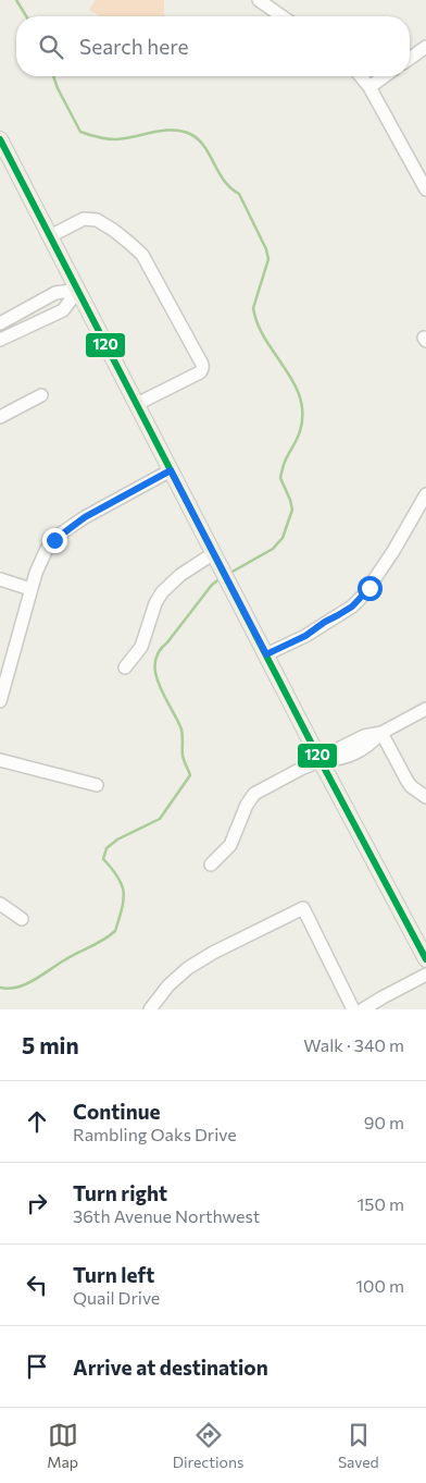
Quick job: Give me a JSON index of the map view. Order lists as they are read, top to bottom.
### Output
{
  "lines": ["transit line 120"],
  "page": {
    "search": "Search here",
    "heading": ["5 min", "Walk · 340 m"],
    "list": [
      ["Continue", "Rambling Oaks Drive", "90 m"],
      ["Turn right", "36th Avenue Northwest", "150 m"],
      ["Turn left", "Quail Drive", "100 m"],
      "Arrive at destination"
    ],
    "nav": ["Map", "Directions", "Saved"]
  }
}
